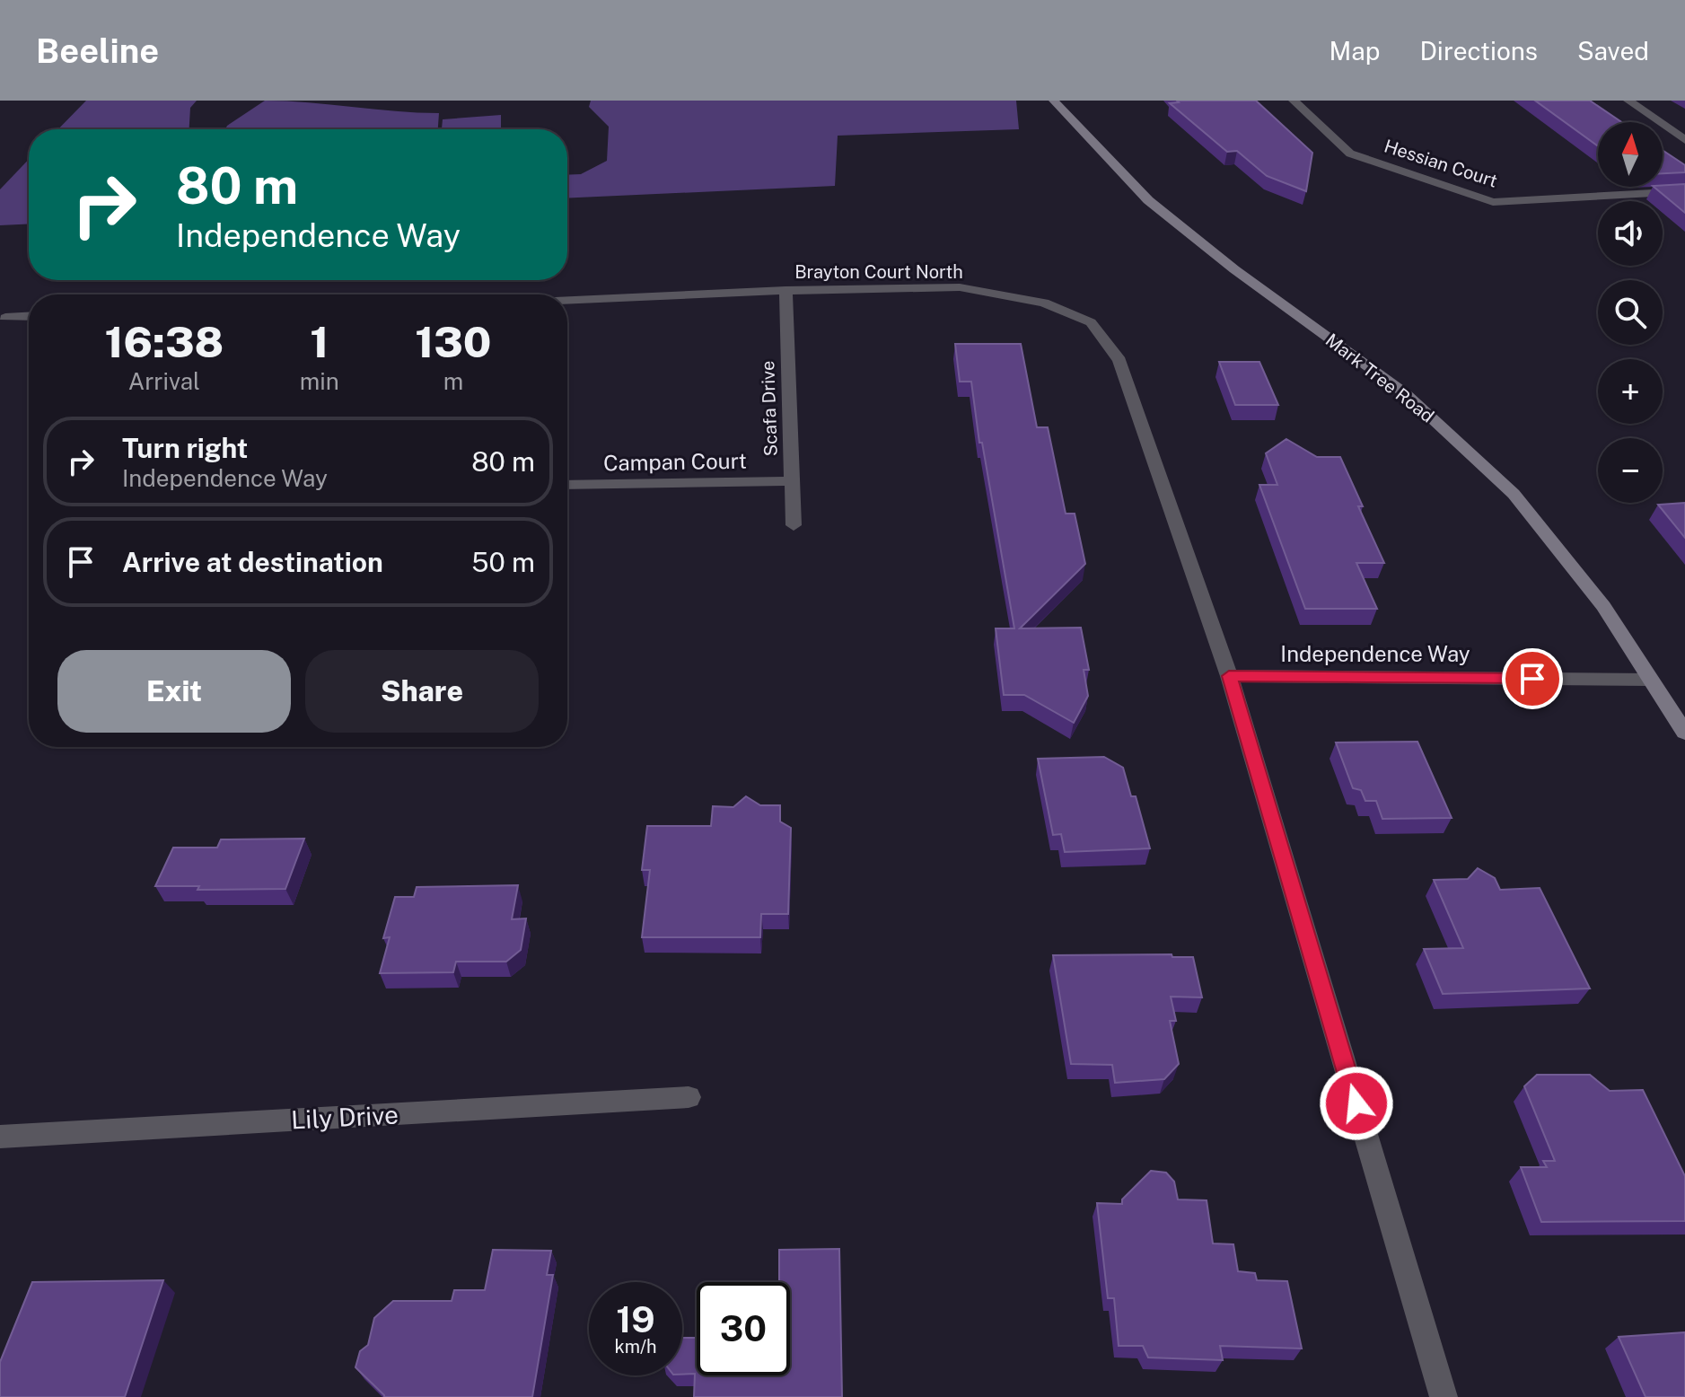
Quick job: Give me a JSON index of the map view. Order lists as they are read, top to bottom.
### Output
{
  "streets": {
    "main road": ["Mark Tree Road"],
    "street": [
      "Hessian Court",
      "Brayton Court North",
      "Scafa Drive",
      "Campan Court",
      "Independence Way",
      "Lily Drive"
    ]
  },
  "crossings": [
    ["Brayton Court North", "Scafa Drive"],
    ["Brayton Court North", "Independence Way"],
    ["Mark Tree Road", "Independence Way"],
    ["Scafa Drive", "Campan Court"]
  ],
  "north": "top",
  "page": {
    "header": "Beeline",
    "nav": ["Map", "Directions", "Saved"],
    "map_buttons": ["+", "−"],
    "turn": ["80 m", "Independence Way"],
    "eta": [
      "16:38",
      "Arrival",
      "1",
      "min",
      "130",
      "m"
    ],
    "list": [
      {
        "name": "Turn right",
        "note": "Independence Way",
        "value": "80 m"
      },
      {
        "name": "Arrive at destination",
        "value": "50 m"
      }
    ],
    "buttons": ["Exit", "Share"],
    "speed": "19 km/h",
    "limit": "30"
  }
}
